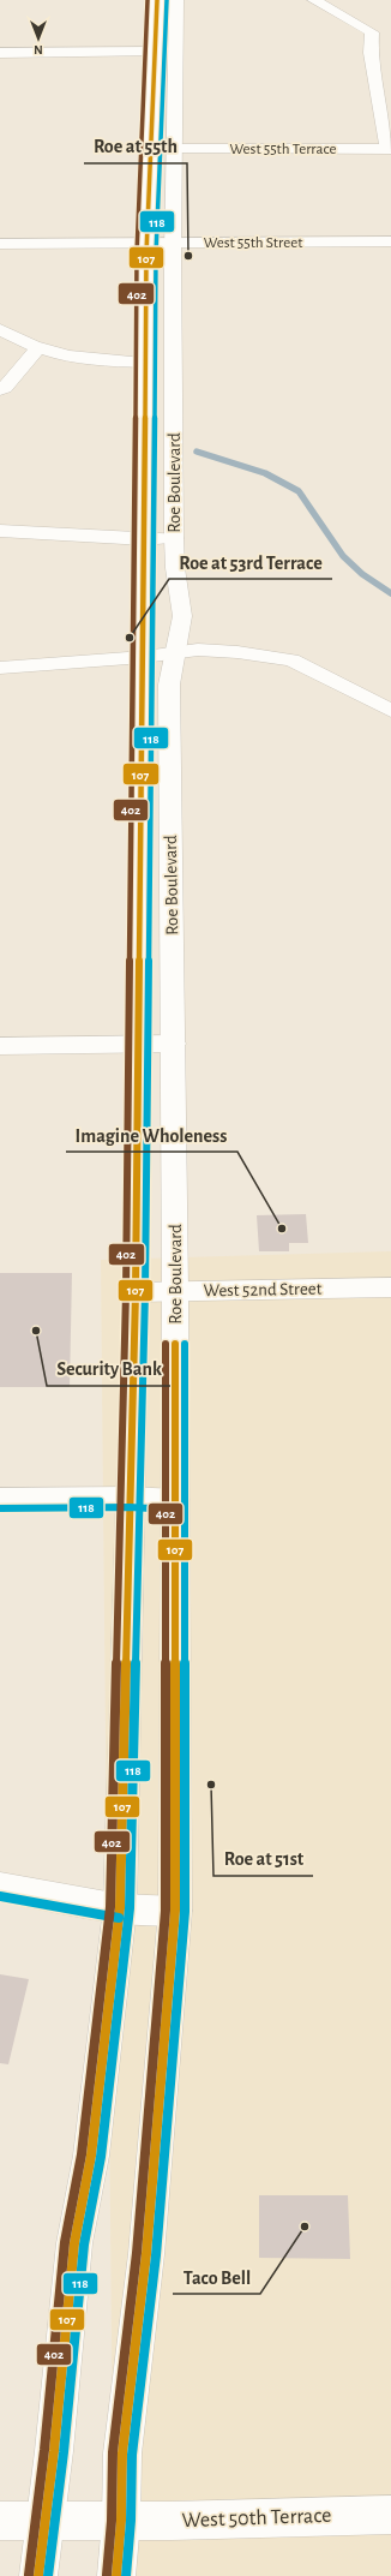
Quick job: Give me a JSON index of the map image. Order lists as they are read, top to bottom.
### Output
{
  "streets": {
    "main road": [
      "West 55th Terrace",
      "West 55th Street",
      "Roe Boulevard",
      "West 52nd Street",
      "West 50th Terrace"
    ]
  },
  "crossings": [
    ["West 55th Terrace", "Roe Boulevard"],
    ["West 55th Street", "Roe Boulevard"],
    ["Roe Boulevard", "West 52nd Street"],
    ["Roe Boulevard", "West 50th Terrace"]
  ],
  "places": [
    "Roe at 55th",
    "Roe at 53rd Terrace",
    "Imagine Wholeness",
    "Security Bank",
    "Roe at 51st",
    "Taco Bell"
  ],
  "lines": ["transit line 107", "transit line 118", "transit line 402"],
  "north": "bottom"
}
